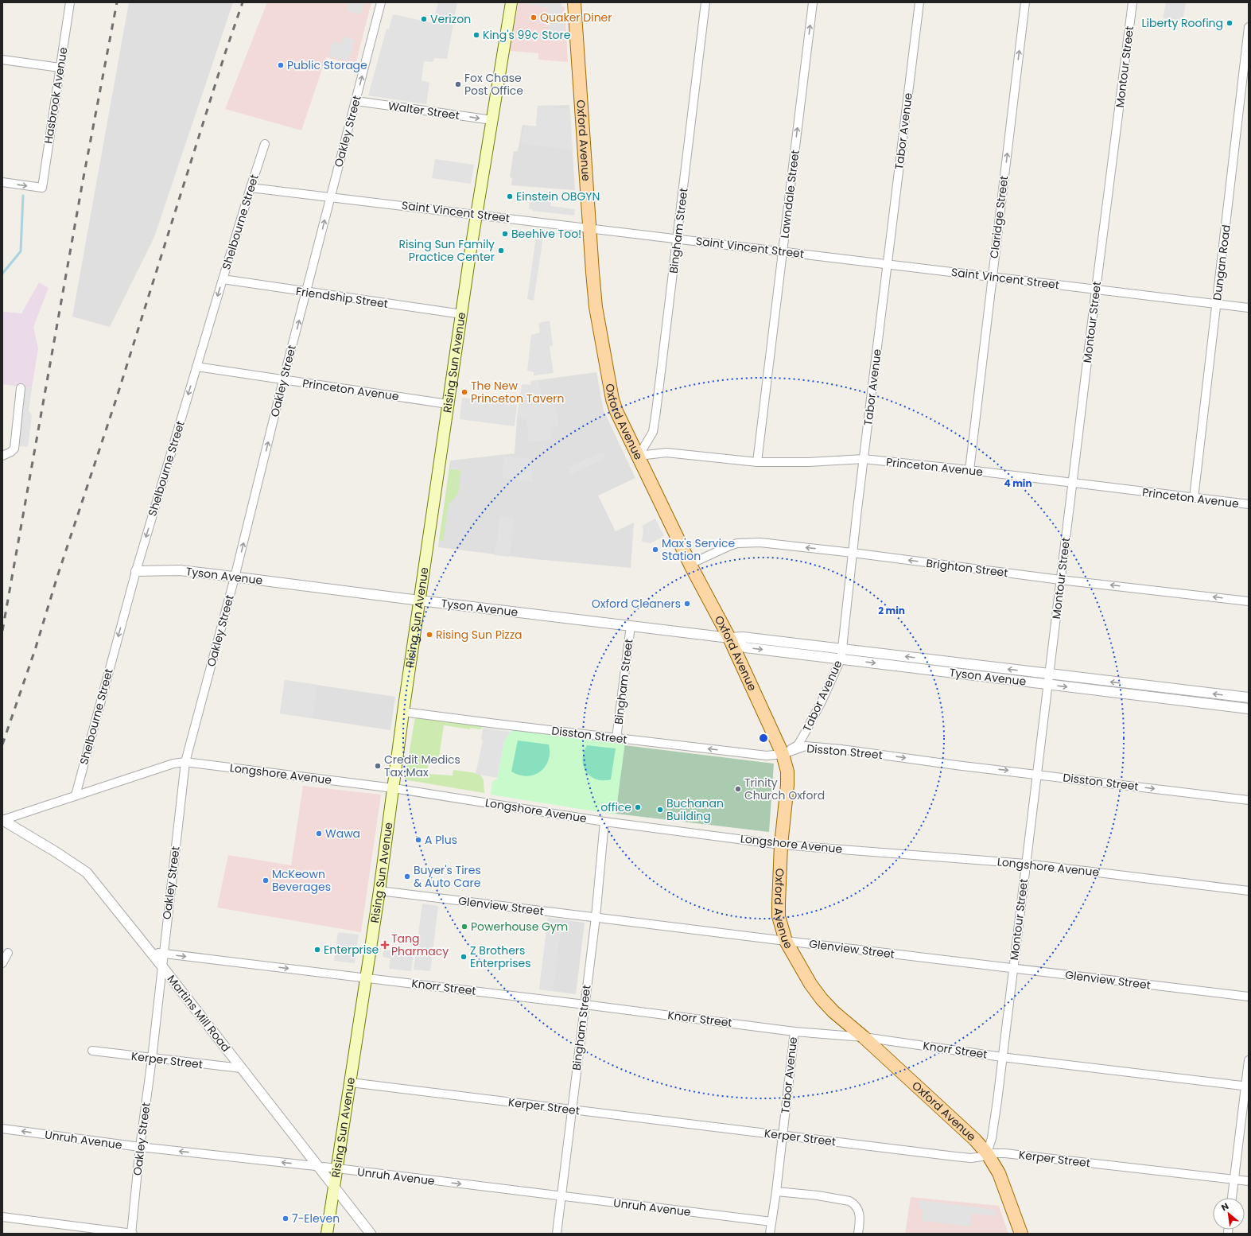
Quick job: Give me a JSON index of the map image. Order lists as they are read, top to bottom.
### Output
{
  "streets": {
    "main road": ["Oxford Avenue", "Rising Sun Avenue"],
    "street": [
      "Montour Street",
      "Hasbrook Avenue",
      "Walter Street",
      "Oakley Street",
      "Tabor Avenue",
      "Lawndale Street",
      "Saint Vincent Street",
      "Claridge Street",
      "Shelbourne Street",
      "Bingham Street",
      "Dungan Road",
      "Friendship Street",
      "Princeton Avenue",
      "Brighton Street",
      "Tyson Avenue",
      "Disston Street",
      "Longshore Avenue",
      "Glenview Street",
      "Knorr Street",
      "Martins Mill Road",
      "Kerper Street",
      "Unruh Avenue"
    ]
  },
  "crossings": [
    ["Montour Street", "Oxford Avenue"],
    ["Montour Street", "Saint Vincent Street"],
    ["Montour Street", "Princeton Avenue"],
    ["Montour Street", "Brighton Street"],
    ["Montour Street", "Tyson Avenue"],
    ["Montour Street", "Disston Street"],
    ["Montour Street", "Longshore Avenue"],
    ["Montour Street", "Glenview Street"],
    ["Montour Street", "Knorr Street"],
    ["Montour Street", "Kerper Street"],
    ["Walter Street", "Oakley Street"],
    ["Walter Street", "Rising Sun Avenue"],
    ["Oakley Street", "Saint Vincent Street"],
    ["Oakley Street", "Friendship Street"],
    ["Oakley Street", "Princeton Avenue"],
    ["Oakley Street", "Tyson Avenue"],
    ["Oakley Street", "Longshore Avenue"],
    ["Oakley Street", "Knorr Street"],
    ["Oakley Street", "Martins Mill Road"],
    ["Oakley Street", "Kerper Street"],
    ["Oakley Street", "Unruh Avenue"],
    ["Tabor Avenue", "Oxford Avenue"],
    ["Tabor Avenue", "Saint Vincent Street"],
    ["Tabor Avenue", "Princeton Avenue"],
    ["Tabor Avenue", "Brighton Street"],
    ["Tabor Avenue", "Tyson Avenue"],
    ["Tabor Avenue", "Disston Street"],
    ["Tabor Avenue", "Knorr Street"],
    ["Tabor Avenue", "Kerper Street"],
    ["Tabor Avenue", "Unruh Avenue"],
    ["Oxford Avenue", "Saint Vincent Street"],
    ["Oxford Avenue", "Bingham Street"],
    ["Oxford Avenue", "Princeton Avenue"],
    ["Oxford Avenue", "Brighton Street"],
    ["Oxford Avenue", "Tyson Avenue"],
    ["Oxford Avenue", "Disston Street"],
    ["Oxford Avenue", "Longshore Avenue"],
    ["Oxford Avenue", "Glenview Street"],
    ["Oxford Avenue", "Knorr Street"],
    ["Oxford Avenue", "Kerper Street"],
    ["Lawndale Street", "Saint Vincent Street"],
    ["Lawndale Street", "Princeton Avenue"],
    ["Saint Vincent Street", "Claridge Street"],
    ["Saint Vincent Street", "Shelbourne Street"],
    ["Saint Vincent Street", "Bingham Street"],
    ["Saint Vincent Street", "Dungan Road"],
    ["Saint Vincent Street", "Rising Sun Avenue"],
    ["Claridge Street", "Princeton Avenue"],
    ["Shelbourne Street", "Friendship Street"],
    ["Shelbourne Street", "Princeton Avenue"],
    ["Shelbourne Street", "Tyson Avenue"],
    ["Shelbourne Street", "Longshore Avenue"],
    ["Bingham Street", "Princeton Avenue"],
    ["Bingham Street", "Tyson Avenue"],
    ["Bingham Street", "Disston Street"],
    ["Bingham Street", "Longshore Avenue"],
    ["Bingham Street", "Glenview Street"],
    ["Bingham Street", "Knorr Street"],
    ["Bingham Street", "Kerper Street"],
    ["Bingham Street", "Unruh Avenue"],
    ["Dungan Road", "Princeton Avenue"],
    ["Friendship Street", "Rising Sun Avenue"],
    ["Rising Sun Avenue", "Princeton Avenue"],
    ["Rising Sun Avenue", "Tyson Avenue"],
    ["Rising Sun Avenue", "Disston Street"],
    ["Rising Sun Avenue", "Longshore Avenue"],
    ["Rising Sun Avenue", "Glenview Street"],
    ["Rising Sun Avenue", "Knorr Street"],
    ["Rising Sun Avenue", "Martins Mill Road"],
    ["Rising Sun Avenue", "Kerper Street"],
    ["Rising Sun Avenue", "Unruh Avenue"],
    ["Longshore Avenue", "Martins Mill Road"],
    ["Knorr Street", "Martins Mill Road"],
    ["Martins Mill Road", "Kerper Street"],
    ["Martins Mill Road", "Unruh Avenue"]
  ],
  "one_way": [
    "Walter Street",
    "Oakley Street",
    "Lawndale Street",
    "Claridge Street",
    "Shelbourne Street",
    "Brighton Street"
  ],
  "places": {
    "other": [
      "Quaker Diner",
      "Verizon",
      "Liberty Roofing",
      "King's 99¢ Store",
      "Public Storage",
      "Fox Chase Post Office",
      "Einstein OBGYN",
      "Beehive Too!",
      "Rising Sun Family Practice Center",
      "The New Princeton Tavern",
      "Max's Service Station",
      "Oxford Cleaners",
      "Rising Sun Pizza",
      "Credit Medics Tax Max",
      "Trinity Church Oxford",
      "office",
      "Buchanan Building",
      "Wawa",
      "A Plus",
      "Buyer's Tires & Auto Care",
      "McKeown Beverages",
      "Powerhouse Gym",
      "Enterprise",
      "Z Brothers Enterprises",
      "7-Eleven"
    ],
    "health": ["Tang Pharmacy"]
  },
  "north": "top left",
  "rings": ["4 min", "2 min"]
}
